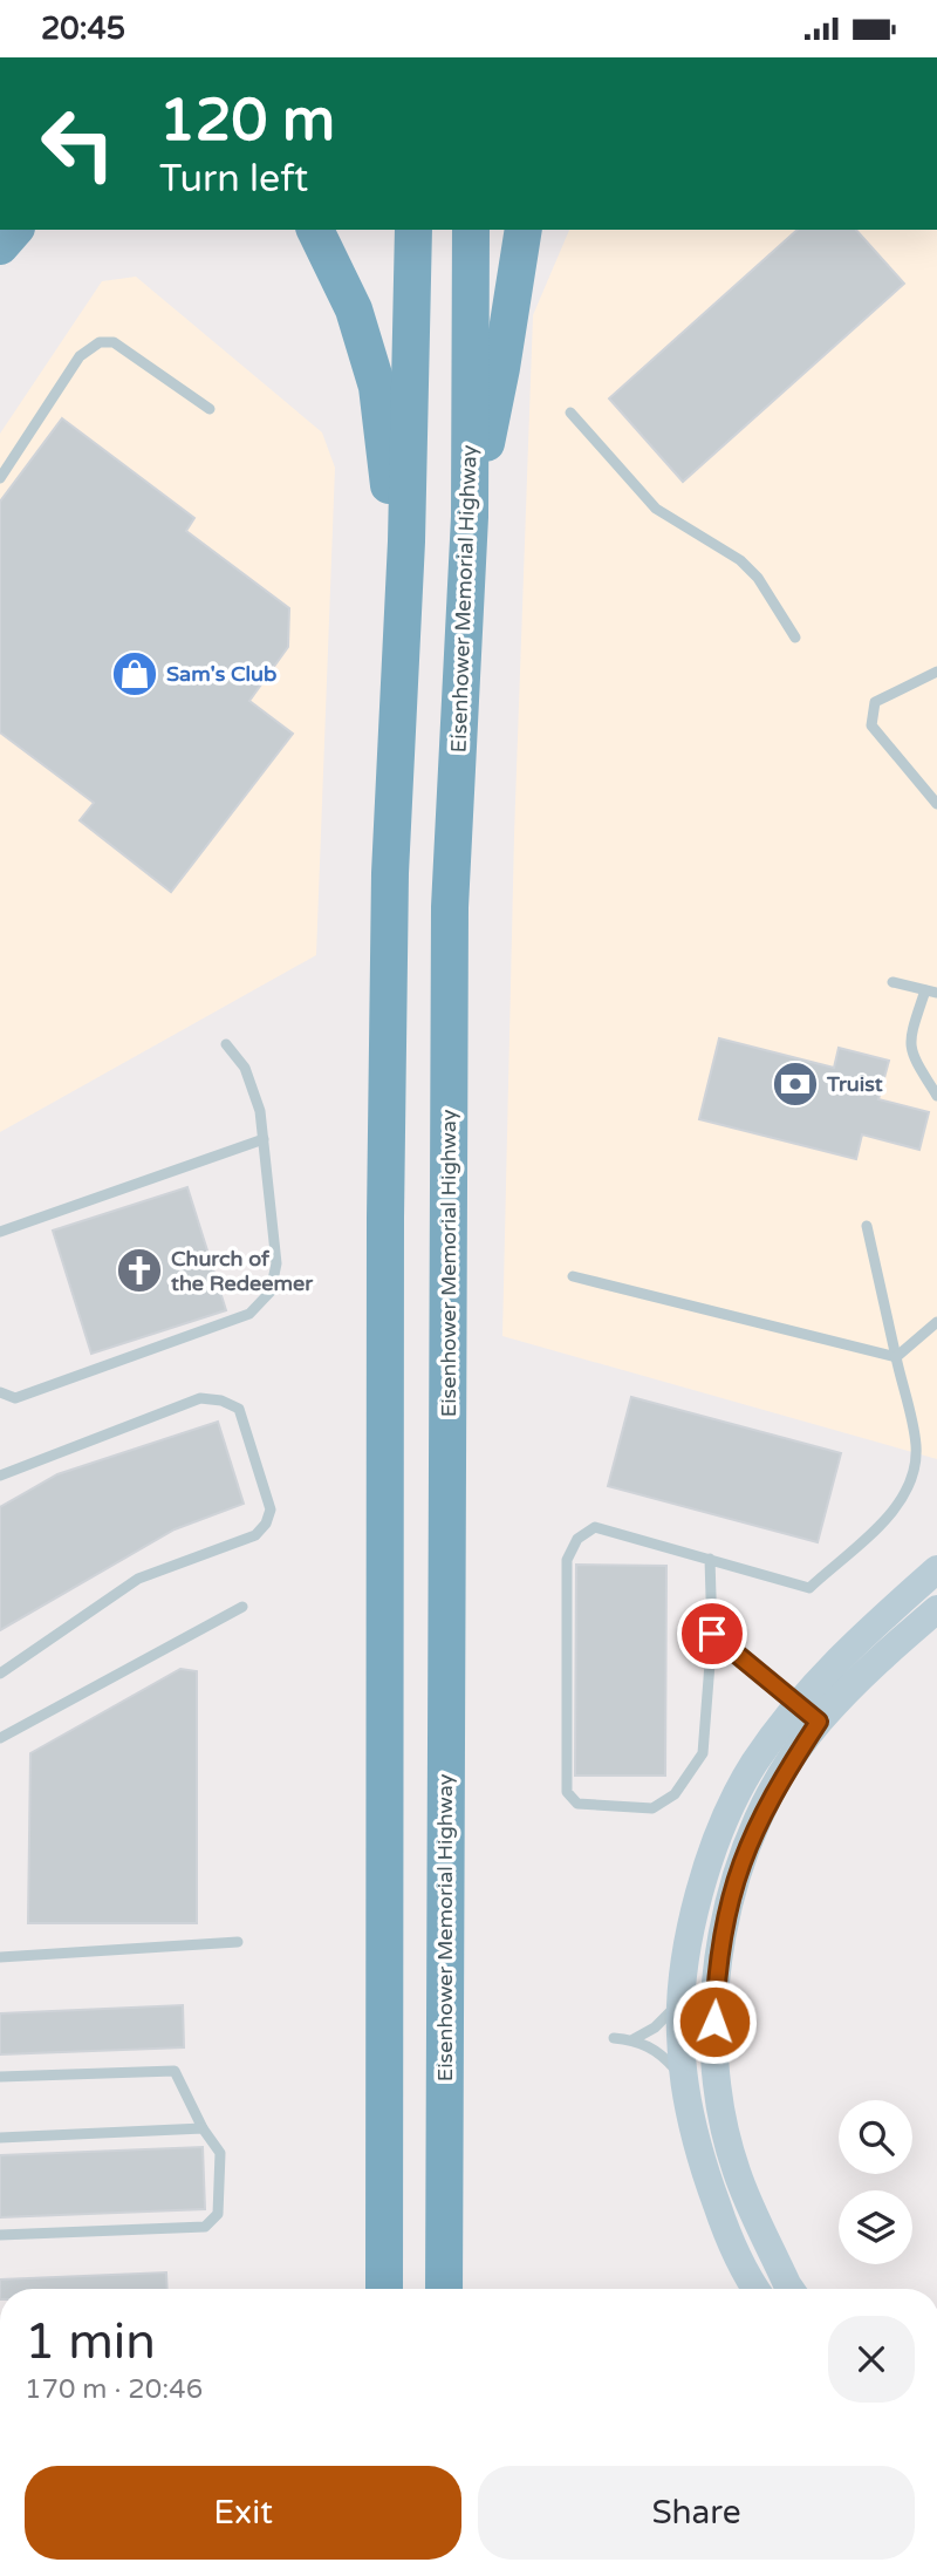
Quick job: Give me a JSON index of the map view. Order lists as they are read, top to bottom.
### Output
{
  "streets": {
    "highway": ["Eisenhower Memorial Highway"]
  },
  "places": {
    "shop": ["Sam's Club"],
    "bank": ["Truist"],
    "church": ["Church of the Redeemer"]
  },
  "page": {
    "status": "20:45",
    "turn": ["120 m", "Turn left"],
    "heading": ["1 min", "170 m · 20:46"],
    "buttons": ["Exit", "Share"]
  }
}
